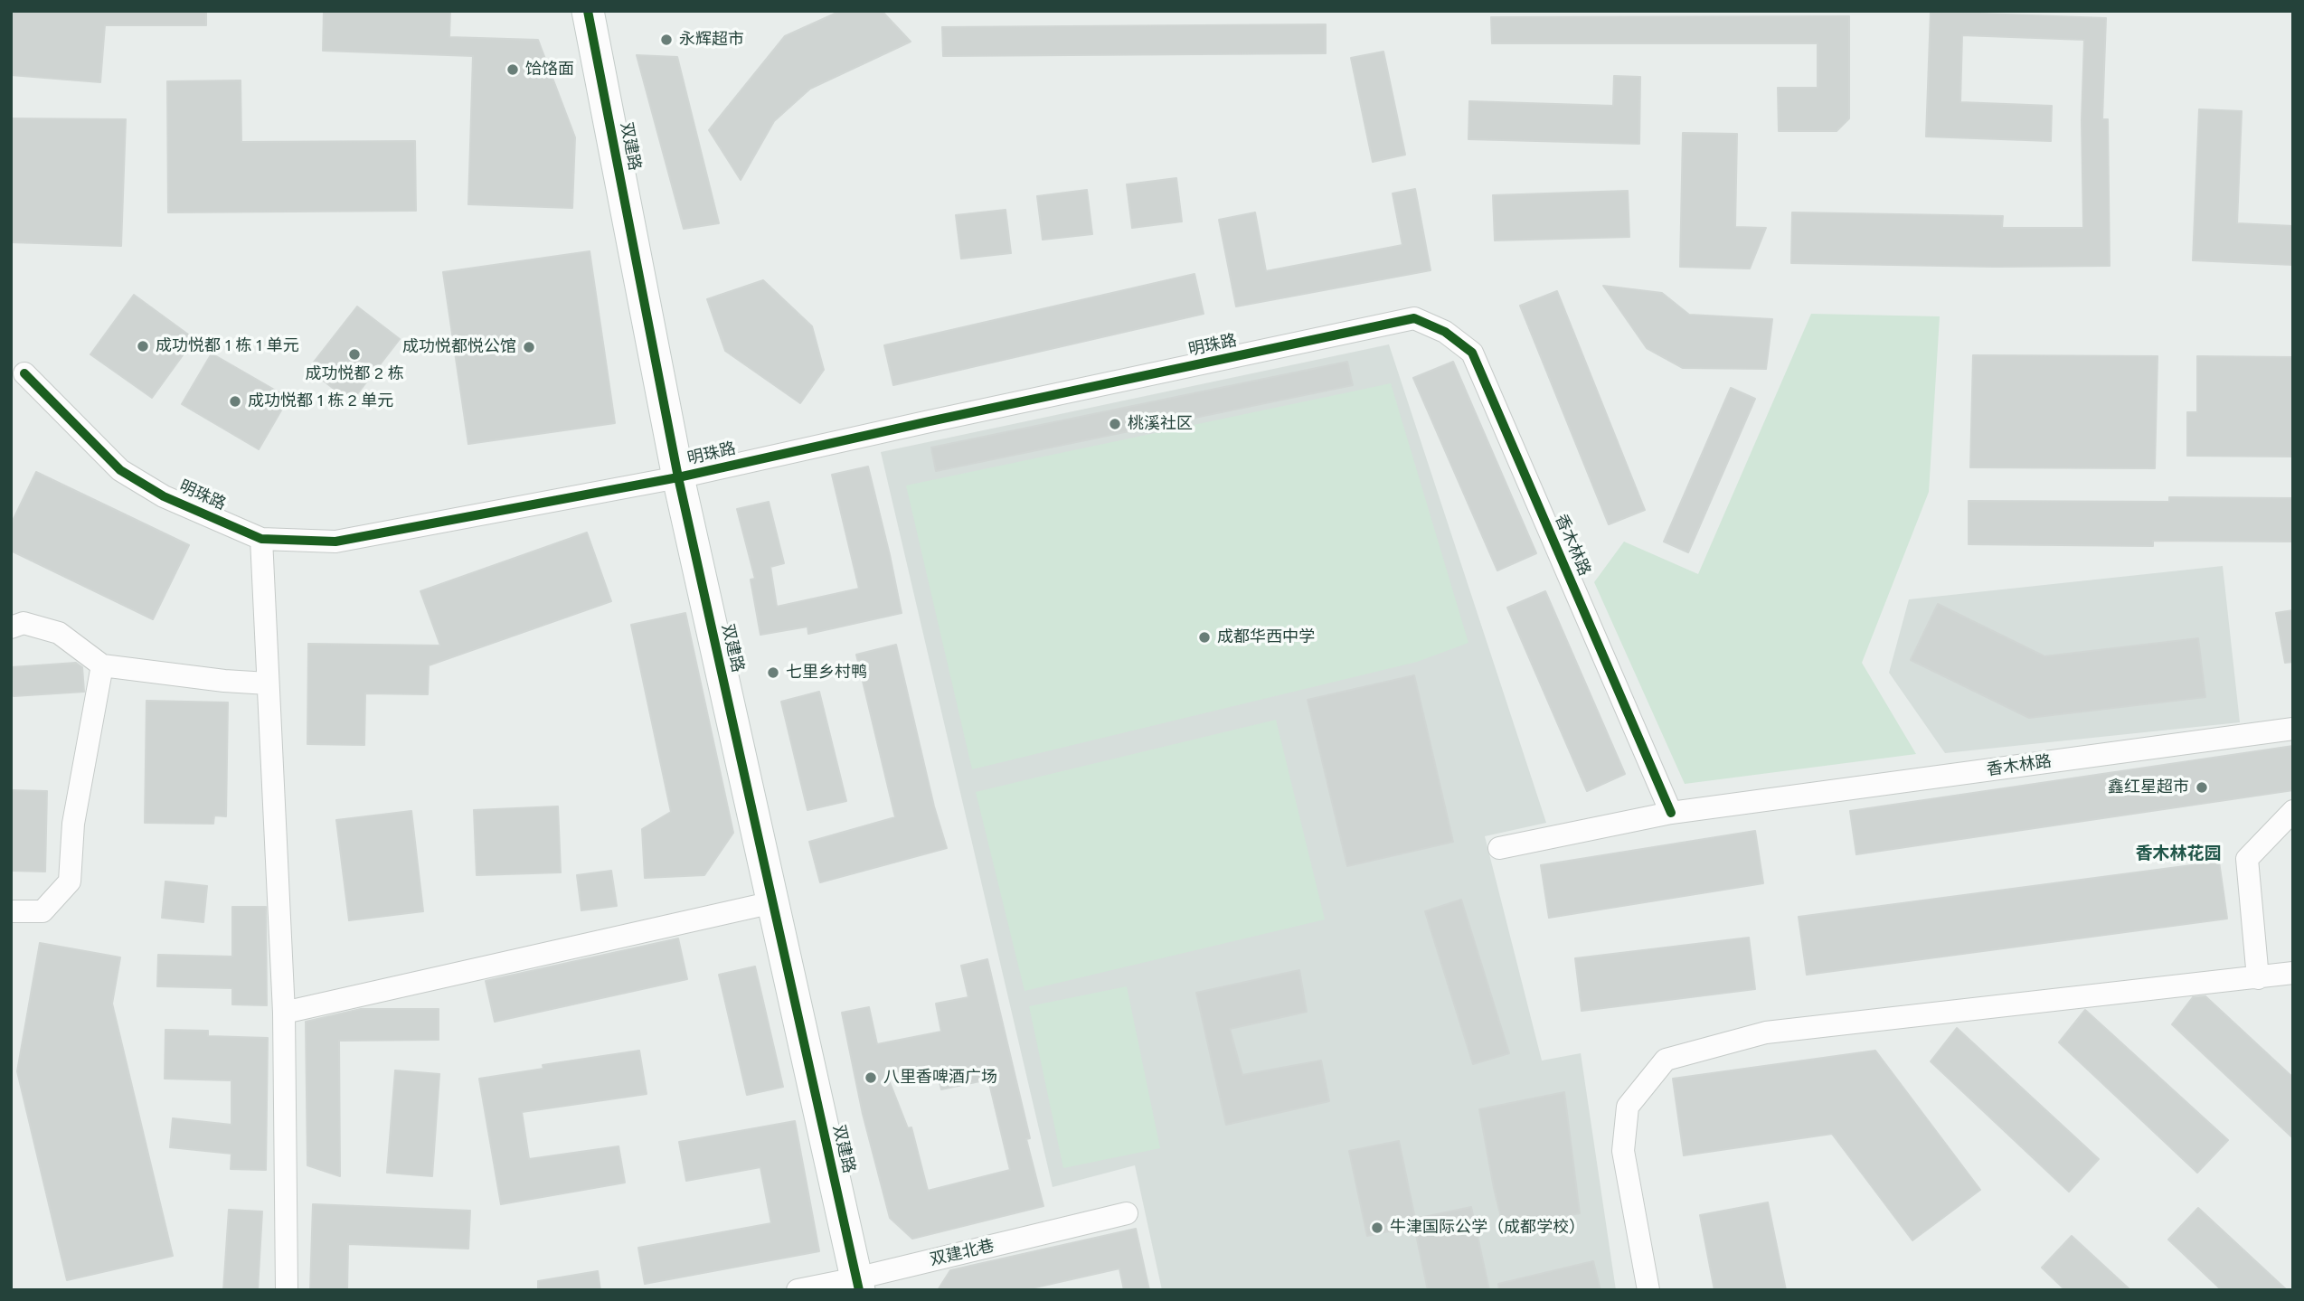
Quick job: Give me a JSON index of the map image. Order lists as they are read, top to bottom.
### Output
{
  "streets": {
    "street": [
      "双建路",
      "明珠路",
      "香木林路",
      "双建北巷"
    ]
  },
  "crossings": [
    ["双建路", "明珠路"],
    ["双建路", "双建北巷"],
    ["明珠路", "香木林路"]
  ],
  "districts": ["香木林花园"],
  "places": [
    "永辉超市",
    "饸饹面",
    "成功悦都 1 栋 1 单元",
    "成功悦都悦公馆",
    "成功悦都 2 栋",
    "成功悦都 1 栋 2 单元",
    "桃溪社区",
    "成都华西中学",
    "七里乡村鸭",
    "鑫红星超市",
    "八里香啤酒广场",
    "牛津国际公学（成都学校）"
  ]
}
